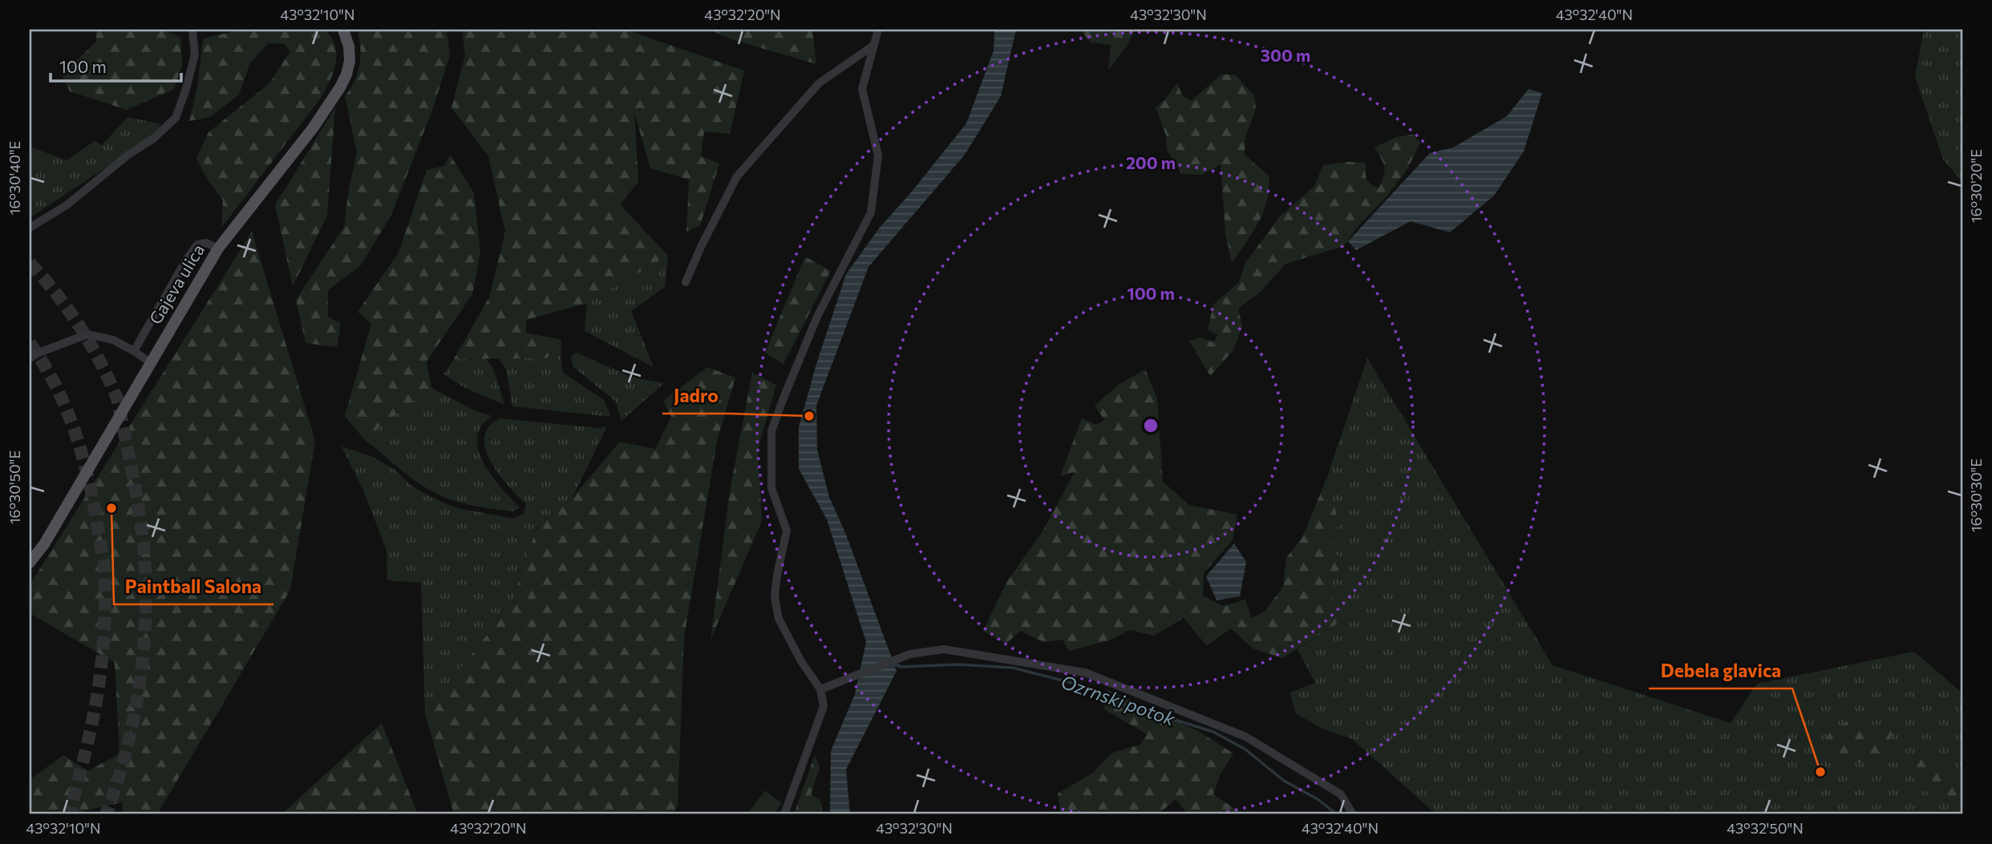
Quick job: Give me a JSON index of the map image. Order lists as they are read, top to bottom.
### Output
{
  "streets": {
    "main road": ["Gajeva ulica"]
  },
  "water": ["Ozrnski potok"],
  "places": ["Jadro", "Paintball Salona", "Debela glavica"],
  "scale_bar": "100 m",
  "coordinates": [
    "43°32'10\"N",
    "43°32'20\"N",
    "43°32'30\"N",
    "43°32'40\"N",
    "16°30'40\"E",
    "16°30'20\"E",
    "16°30'50\"E",
    "16°30'30\"E",
    "43°32'50\"N"
  ],
  "rings": ["300 m", "200 m", "100 m"]
}
